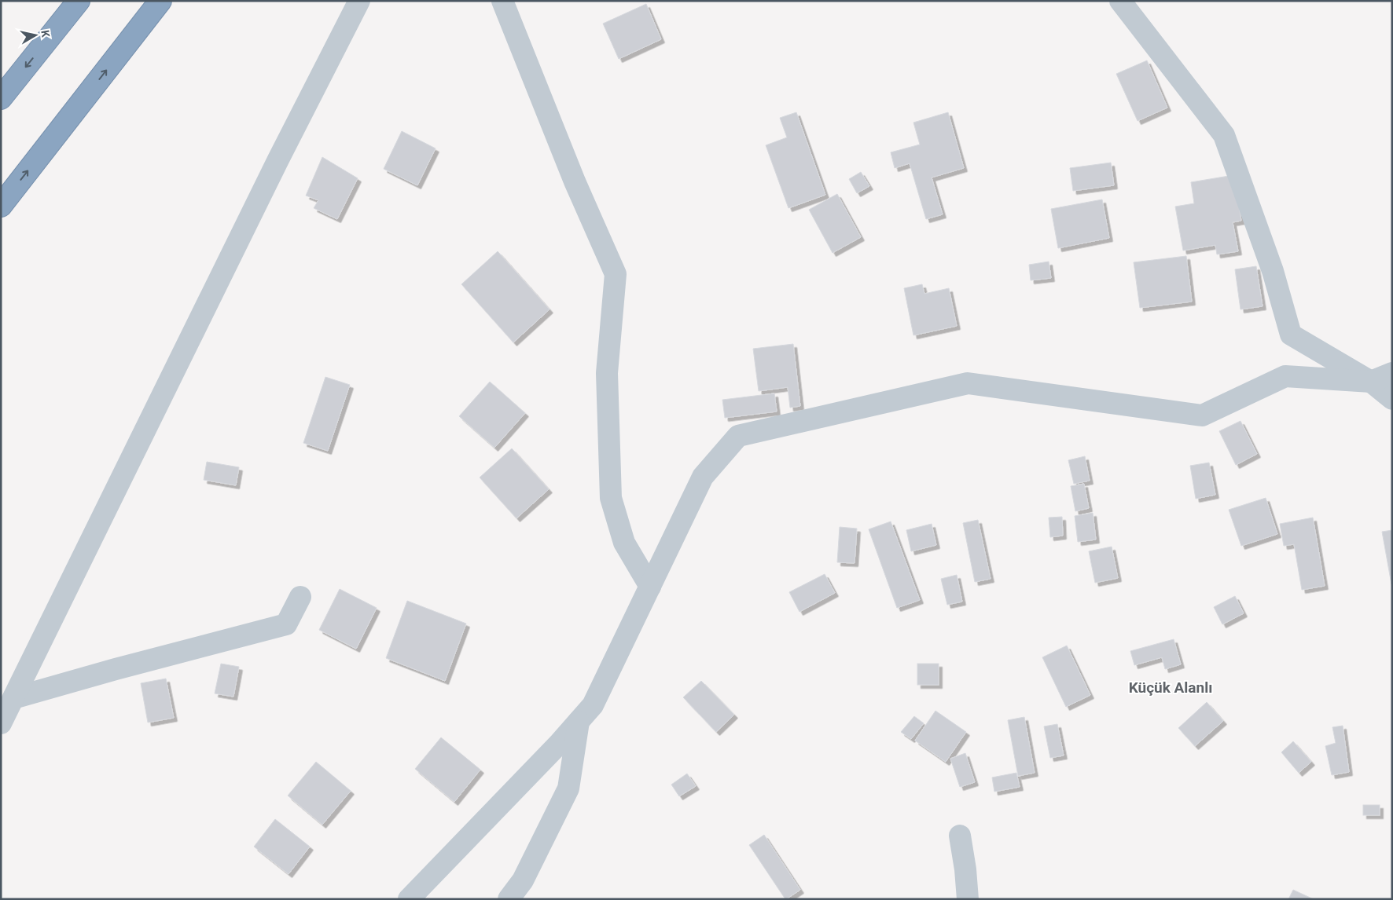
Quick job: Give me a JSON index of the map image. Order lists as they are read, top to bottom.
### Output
{
  "districts": ["Küçük Alanlı"],
  "north": "right"
}
